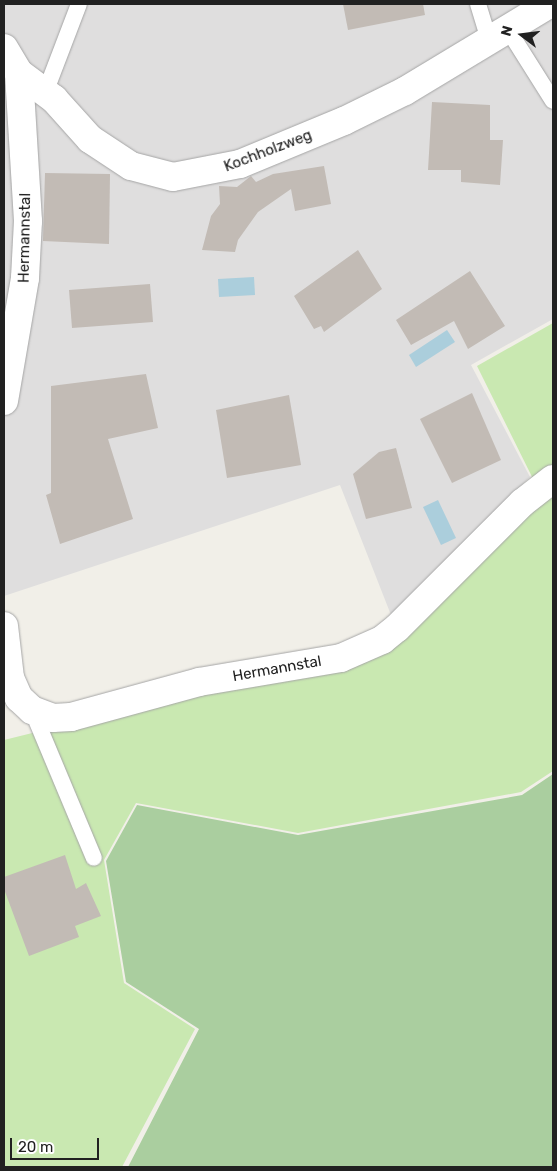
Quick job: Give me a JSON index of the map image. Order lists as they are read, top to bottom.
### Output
{
  "streets": {
    "street": ["Kochholzweg", "Hermannstal"]
  },
  "crossings": [
    ["Kochholzweg", "Hermannstal"]
  ],
  "scale_bar": "20 m",
  "north": "left"
}
